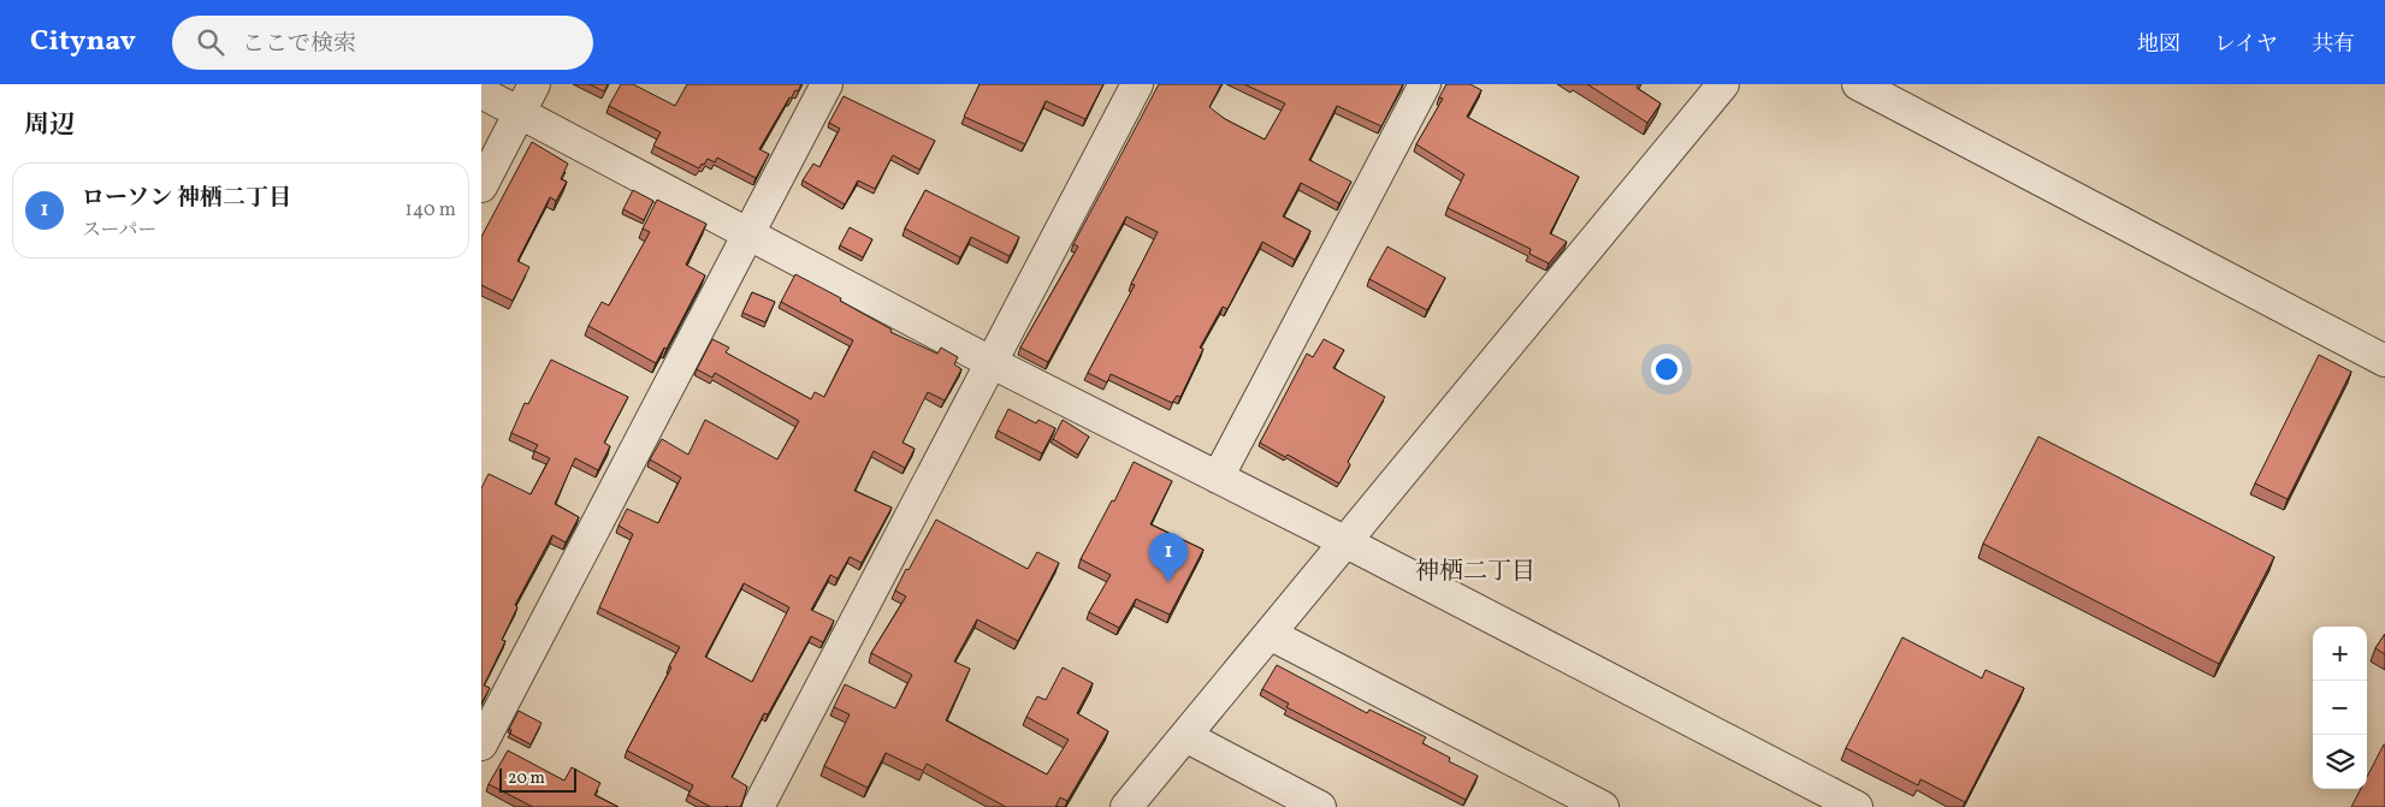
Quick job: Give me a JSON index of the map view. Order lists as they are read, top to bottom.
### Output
{
  "districts": ["神栖二丁目"],
  "scale_bar": "20 m",
  "page": {
    "header": "Citynav",
    "search": "ここで検索",
    "nav": ["地図", "レイヤ", "共有"],
    "heading": "周辺",
    "list": [
      {
        "mark": "1",
        "name": "ローソン 神栖二丁目",
        "note": "スーパー",
        "value": "140 m"
      }
    ],
    "pins": "1",
    "map_buttons": ["+", "−"],
    "scale": "20 m"
  }
}
